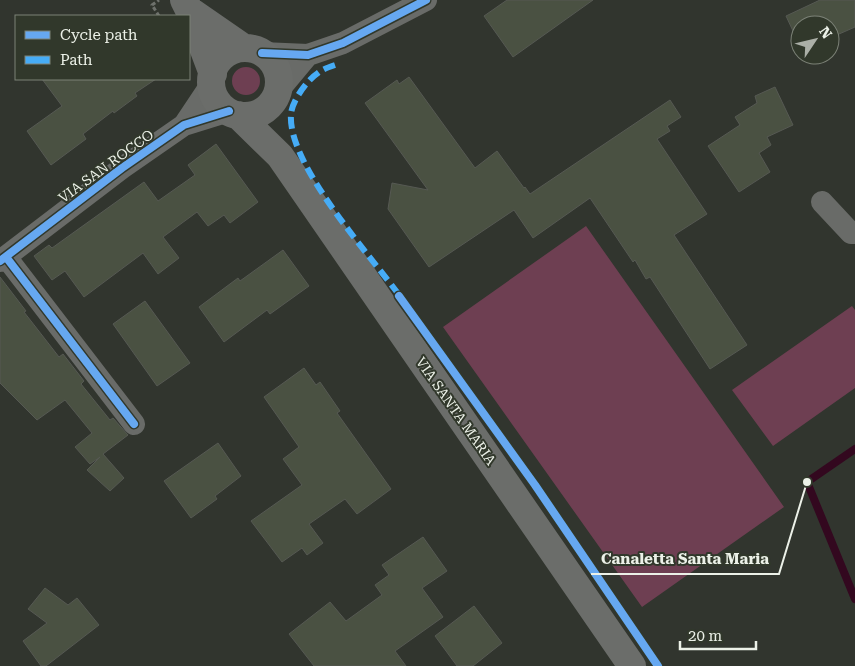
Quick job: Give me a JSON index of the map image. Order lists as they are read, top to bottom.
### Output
{
  "streets": {
    "main road": ["VIA SANTA MARIA"],
    "street": ["VIA SAN ROCCO"]
  },
  "crossings": [
    ["VIA SAN ROCCO", "VIA SANTA MARIA"]
  ],
  "places": ["Canaletta Santa Maria"],
  "legend": ["Cycle path", "Path"],
  "scale_bar": "20 m",
  "north": "top right"
}
